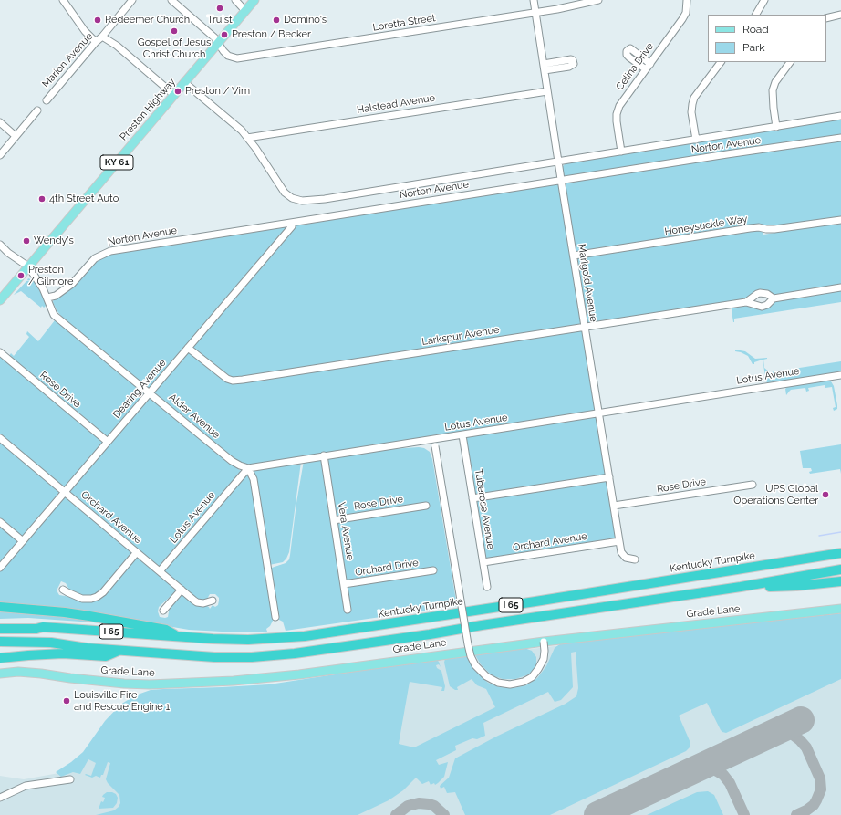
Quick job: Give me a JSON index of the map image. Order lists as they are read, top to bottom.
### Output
{
  "streets": {
    "highway": ["Kentucky Turnpike", "I 65"],
    "main road": ["Preston Highway", "KY 61", "Grade Lane"],
    "street": [
      "Loretta Street",
      "Marion Avenue",
      "Celina Drive",
      "Halstead Avenue",
      "Norton Avenue",
      "Honeysuckle Way",
      "Marigold Avenue",
      "Larkspur Avenue",
      "Lotus Avenue",
      "Dearing Avenue",
      "Rose Drive",
      "Alder Avenue",
      "Tuberose Avenue",
      "Orchard Avenue",
      "Vera Avenue",
      "Orchard Drive"
    ]
  },
  "crossings": [
    ["Loretta Street", "Preston Highway"],
    ["Loretta Street", "Marigold Avenue"],
    ["Celina Drive", "Norton Avenue"],
    ["Halstead Avenue", "Norton Avenue"],
    ["Halstead Avenue", "Marigold Avenue"],
    ["Preston Highway", "Norton Avenue"],
    ["Preston Highway", "Alder Avenue"],
    ["Norton Avenue", "Marigold Avenue"],
    ["Norton Avenue", "Dearing Avenue"],
    ["Norton Avenue", "Alder Avenue"],
    ["Honeysuckle Way", "Marigold Avenue"],
    ["Marigold Avenue", "Larkspur Avenue"],
    ["Marigold Avenue", "Lotus Avenue"],
    ["Marigold Avenue", "Rose Drive"],
    ["Marigold Avenue", "Orchard Avenue"],
    ["Larkspur Avenue", "Dearing Avenue"],
    ["Lotus Avenue", "Alder Avenue"],
    ["Lotus Avenue", "Tuberose Avenue"],
    ["Lotus Avenue", "Orchard Avenue"],
    ["Lotus Avenue", "Vera Avenue"],
    ["Dearing Avenue", "Rose Drive"],
    ["Dearing Avenue", "Alder Avenue"],
    ["Dearing Avenue", "Orchard Avenue"],
    ["Rose Drive", "Vera Avenue"],
    ["Tuberose Avenue", "Orchard Avenue"],
    ["Vera Avenue", "Orchard Drive"]
  ],
  "places": [
    "Truist",
    "Redeemer Church",
    "Domino's",
    "Gospel of Jesus Christ Church",
    "Preston / Becker",
    "Preston / Vim",
    "4th Street Auto",
    "Wendy's",
    "Preston / Gilmore",
    "UPS Global Operations Center",
    "Louisville Fire and Rescue Engine 1"
  ],
  "legend": ["Road", "Park"]
}
